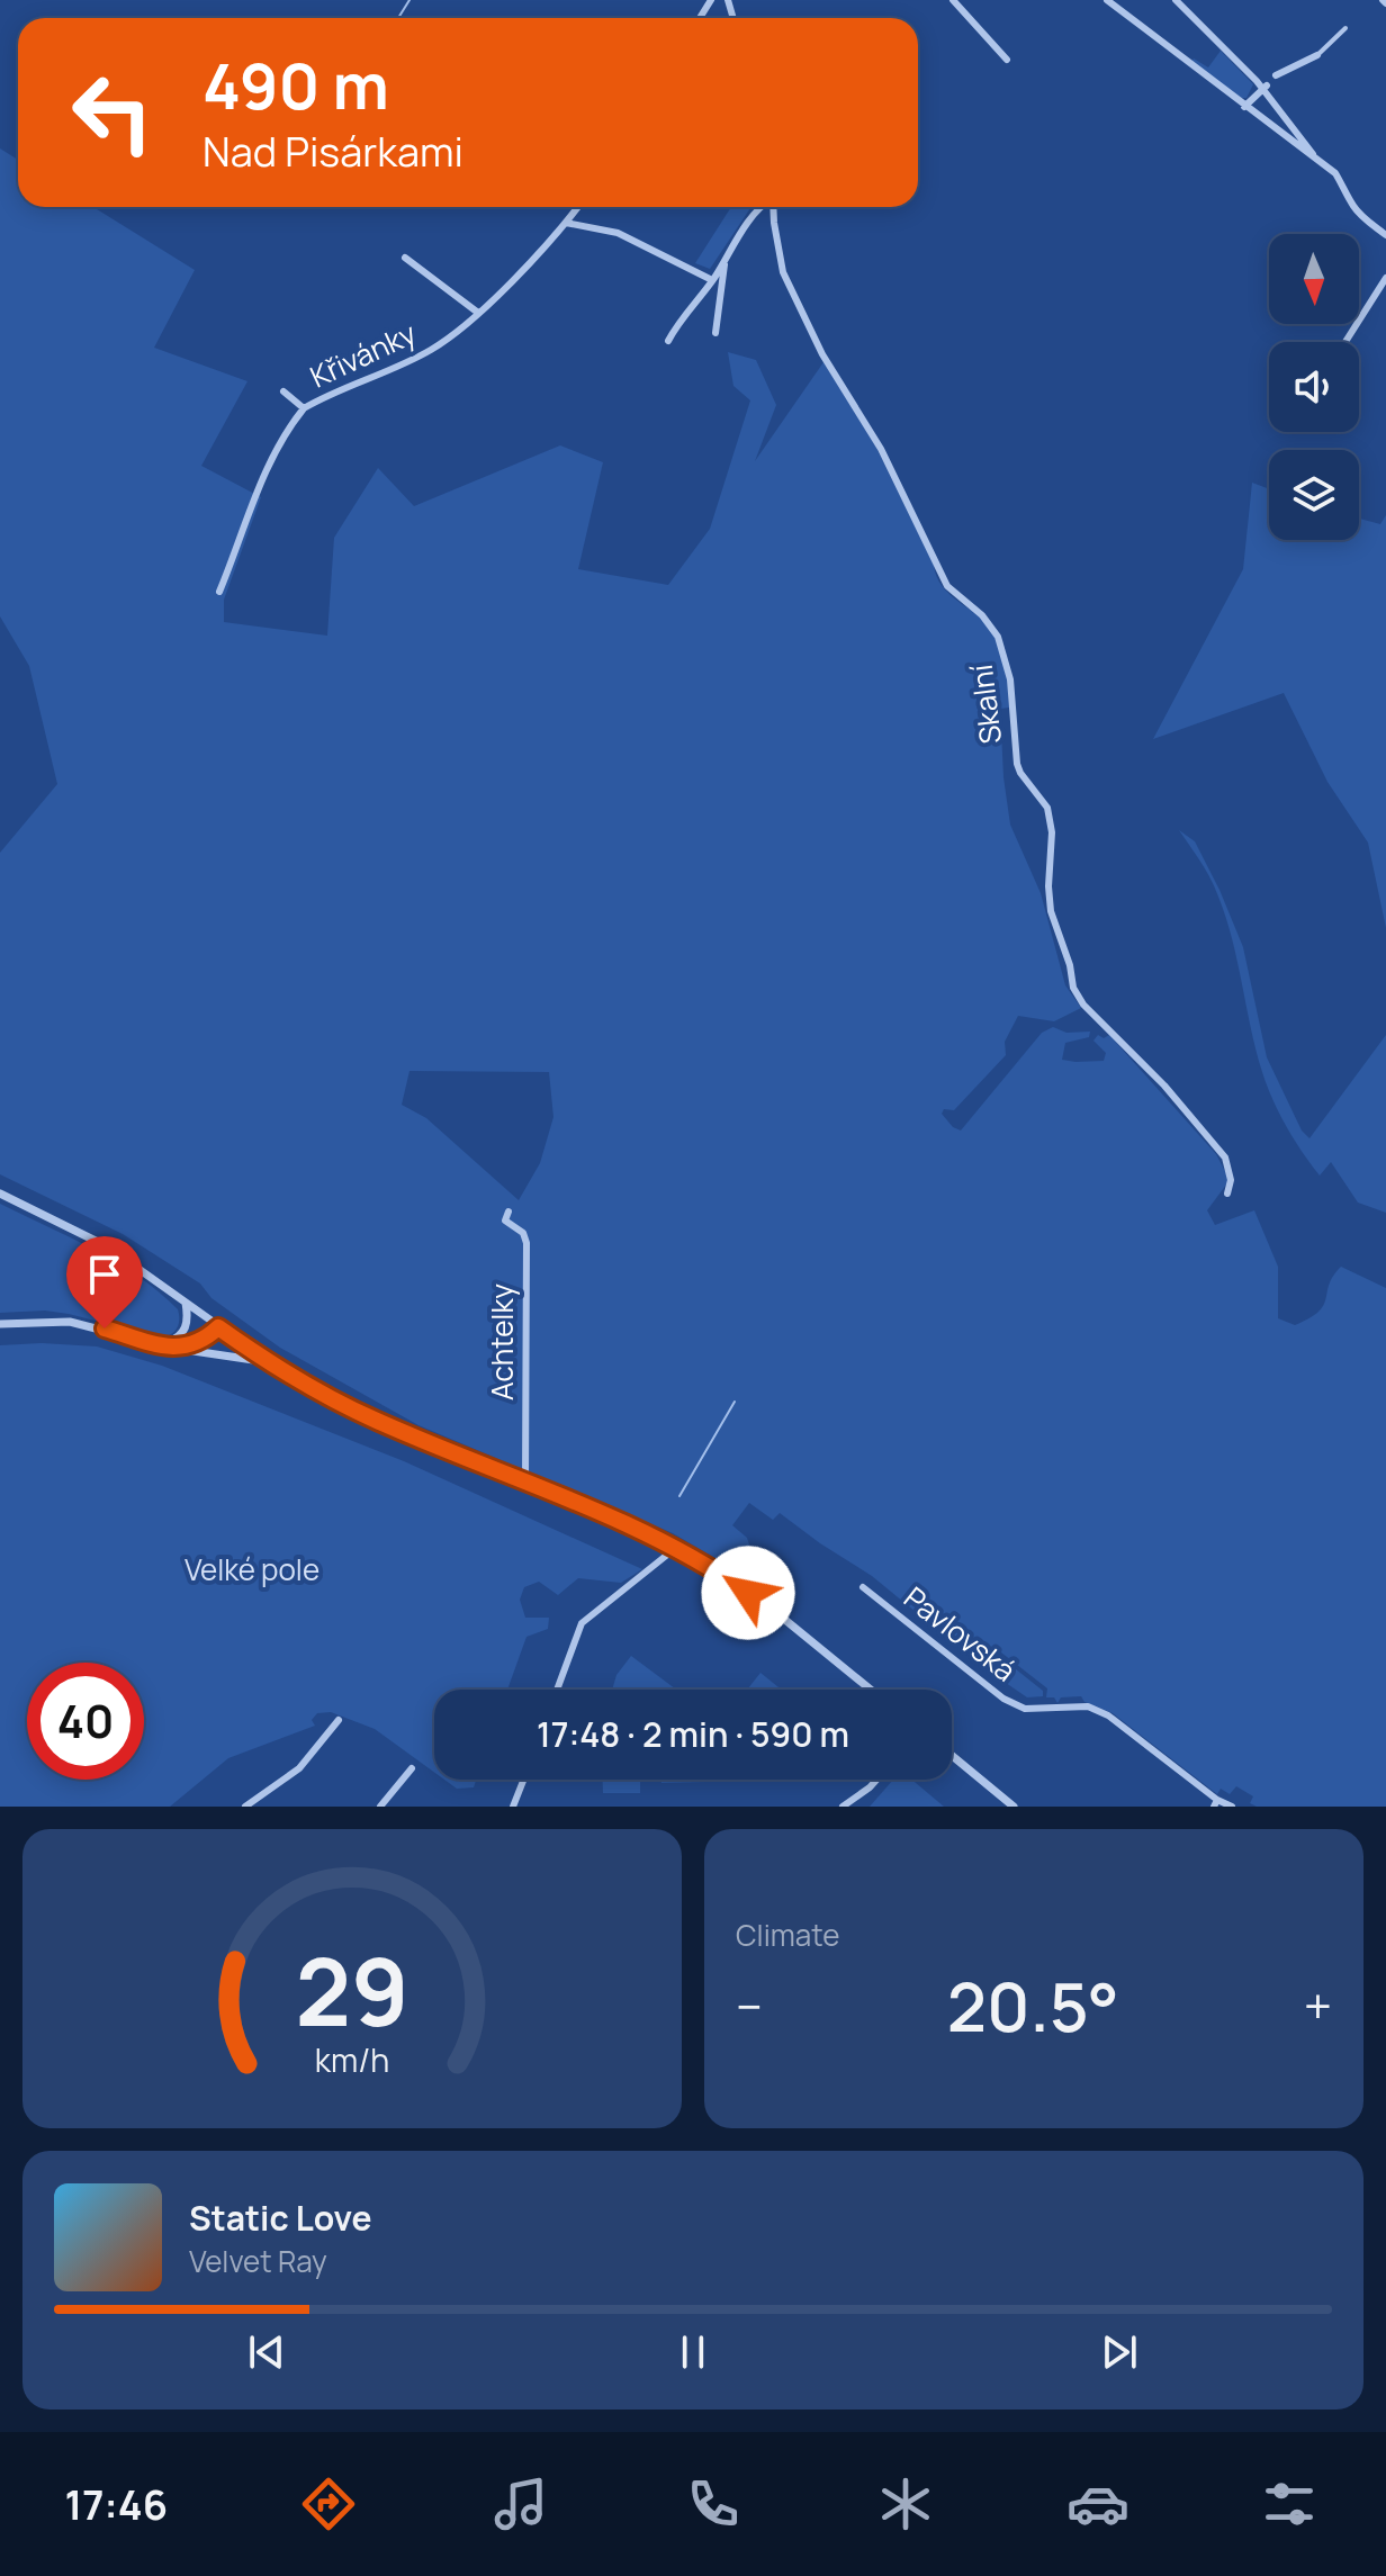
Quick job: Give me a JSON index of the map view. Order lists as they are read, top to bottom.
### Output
{
  "streets": {
    "street": [
      "Křivánky",
      "Skalní",
      "Achtelky",
      "Pavlovská"
    ]
  },
  "parks": ["Velké pole"],
  "north": "bottom",
  "page": {
    "turn": ["490 m", "Nad Pisárkami"],
    "limit": "40",
    "trip": "17:48 · 2 min · 590 m",
    "tile": "Climate",
    "heat": ["−", "20.5°", "+"],
    "song": ["Static Love", "Velvet Ray"],
    "tabs": "17:46",
    "gauge": ["29", "km/h"]
  }
}
